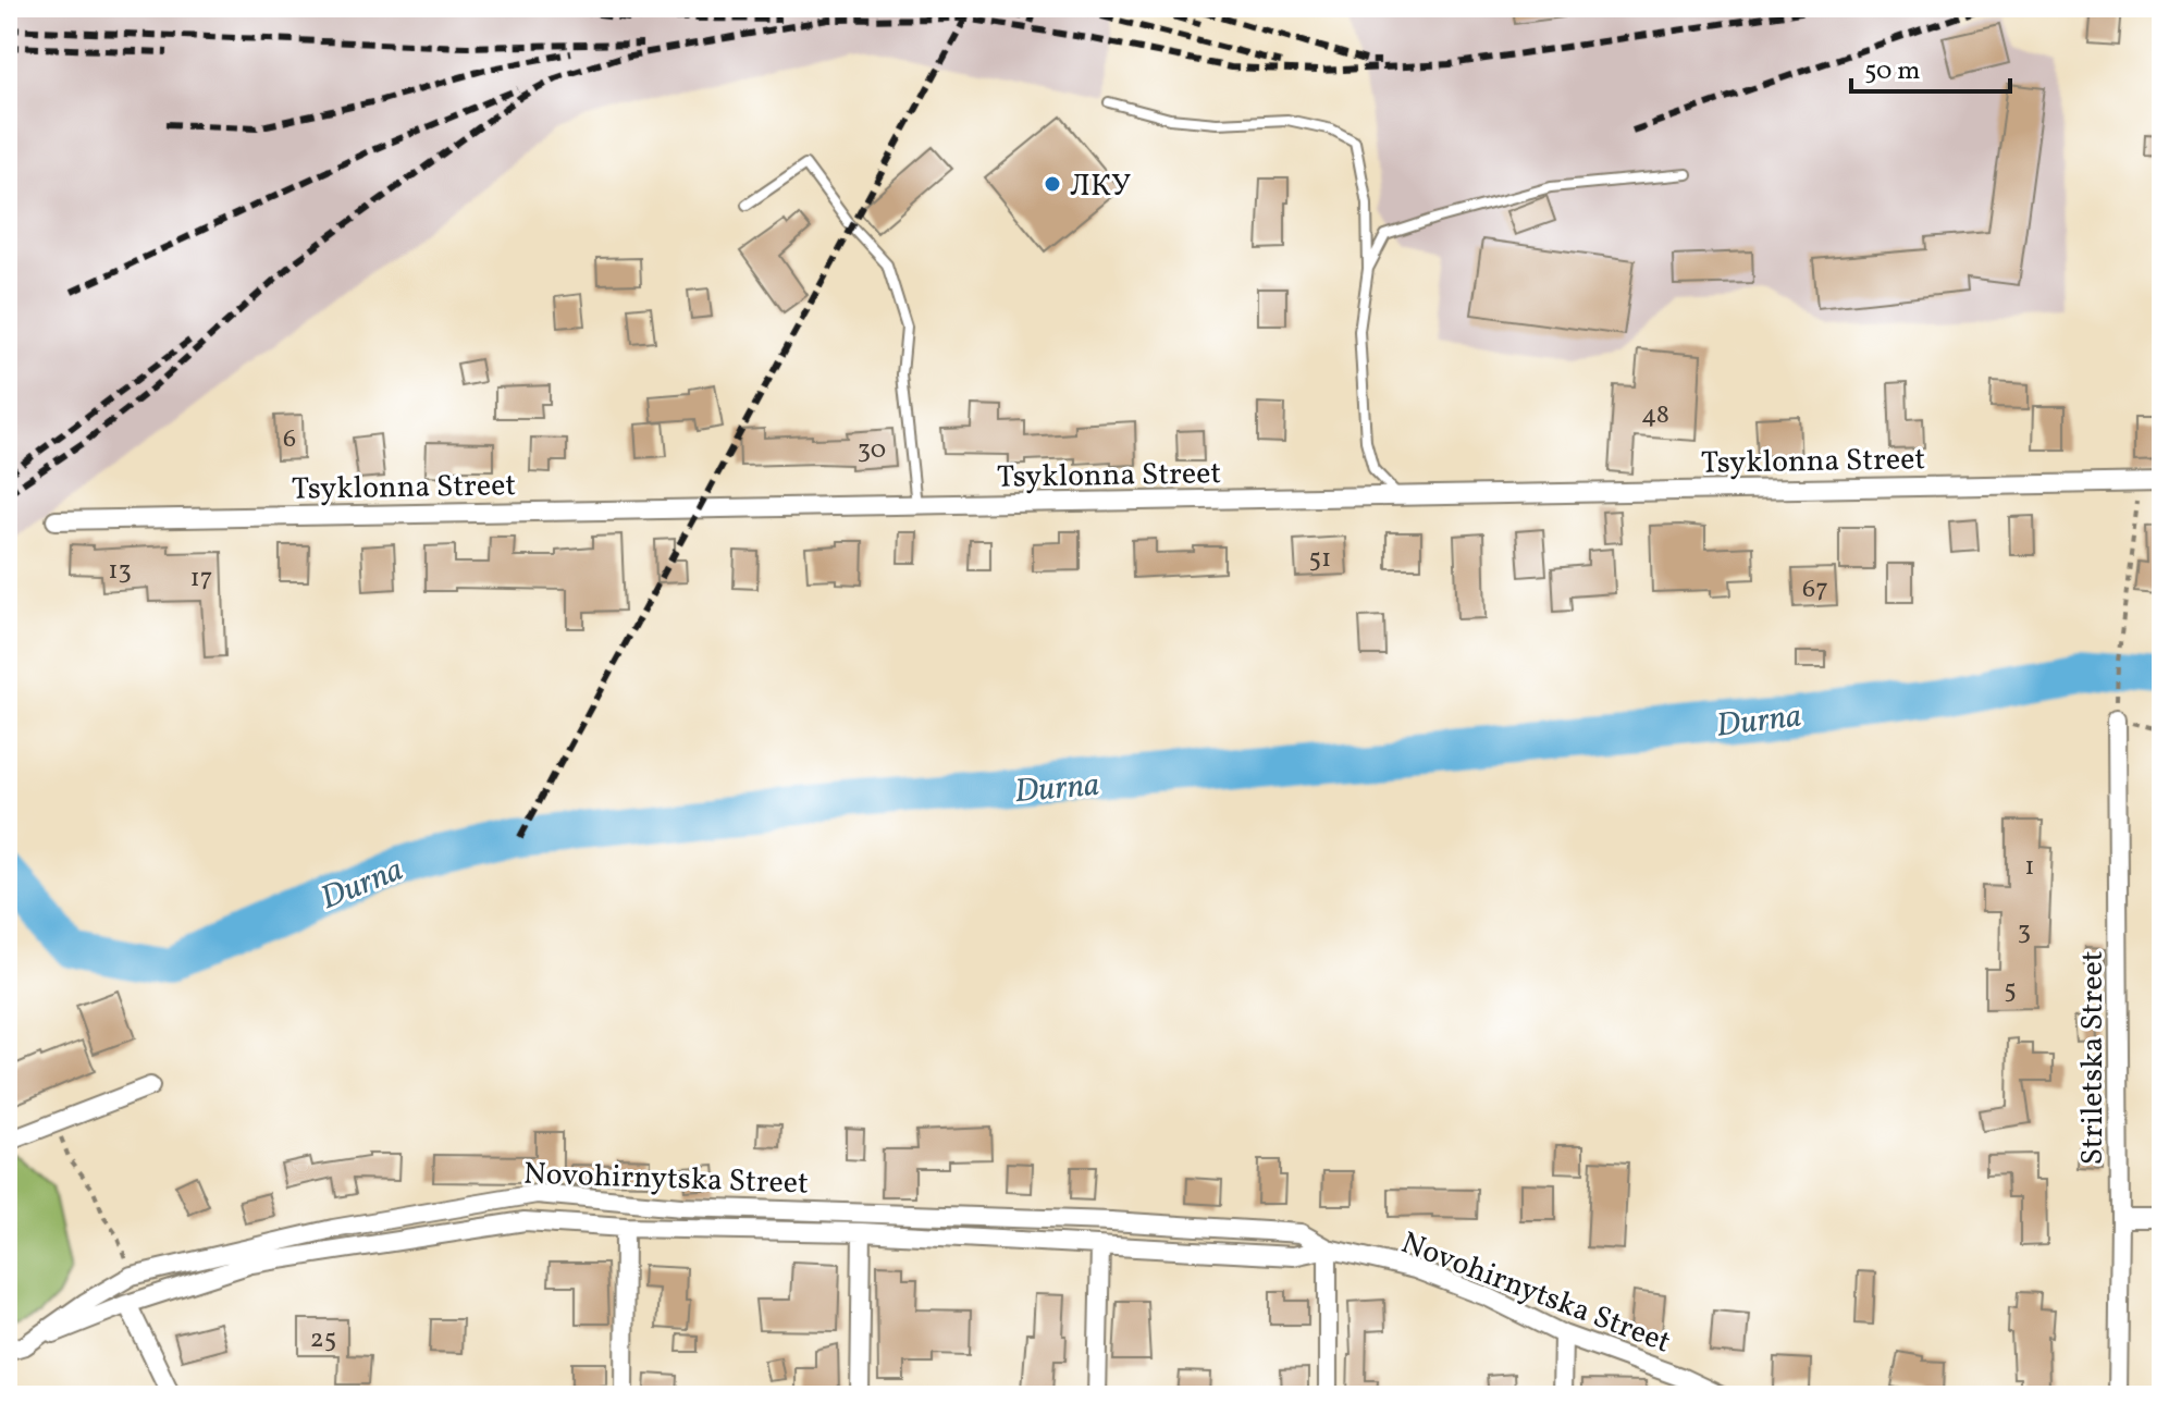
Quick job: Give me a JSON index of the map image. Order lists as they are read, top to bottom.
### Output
{
  "streets": {
    "street": ["Tsyklonna Street", "Striletska Street", "Novohirnytska Street"]
  },
  "water": ["Durna"],
  "places": ["ЛКУ"],
  "house_numbers": [
    "48",
    "6",
    "30",
    "51",
    "13",
    "17",
    "67",
    "1",
    "3",
    "5",
    "25"
  ],
  "scale_bar": "50 m"
}
